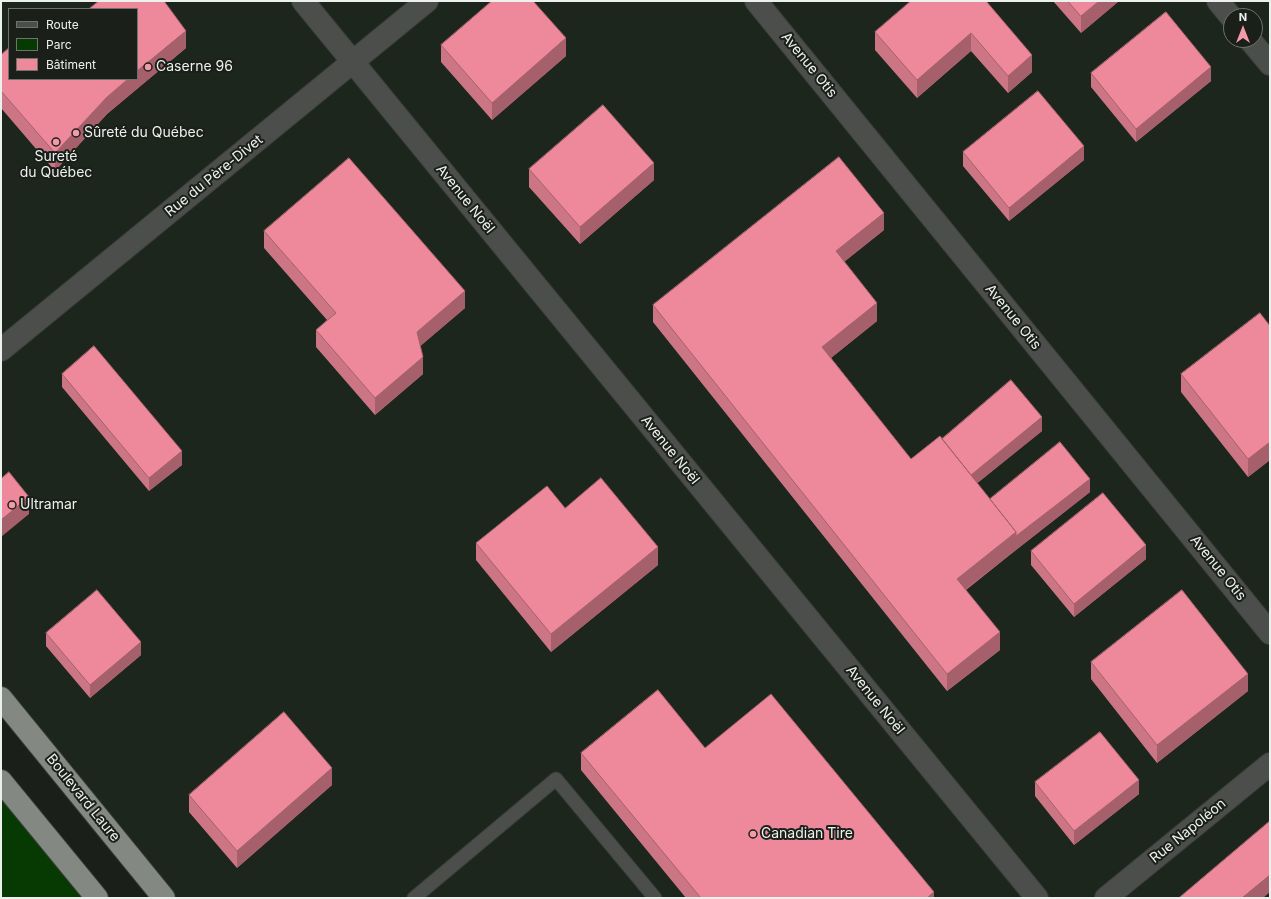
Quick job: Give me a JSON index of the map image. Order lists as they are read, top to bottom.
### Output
{
  "streets": {
    "highway": ["Boulevard Laure"],
    "street": [
      "Avenue Otis",
      "Rue du Père-Divet",
      "Avenue Noël",
      "Rue Napoléon"
    ]
  },
  "crossings": [
    ["Rue du Père-Divet", "Avenue Noël"]
  ],
  "places": [
    "Caserne 96",
    "Sûreté du Québec",
    "Sureté du Québec",
    "Ultramar",
    "Canadian Tire"
  ],
  "legend": ["Route", "Parc", "Bâtiment"],
  "north": "top"
}
